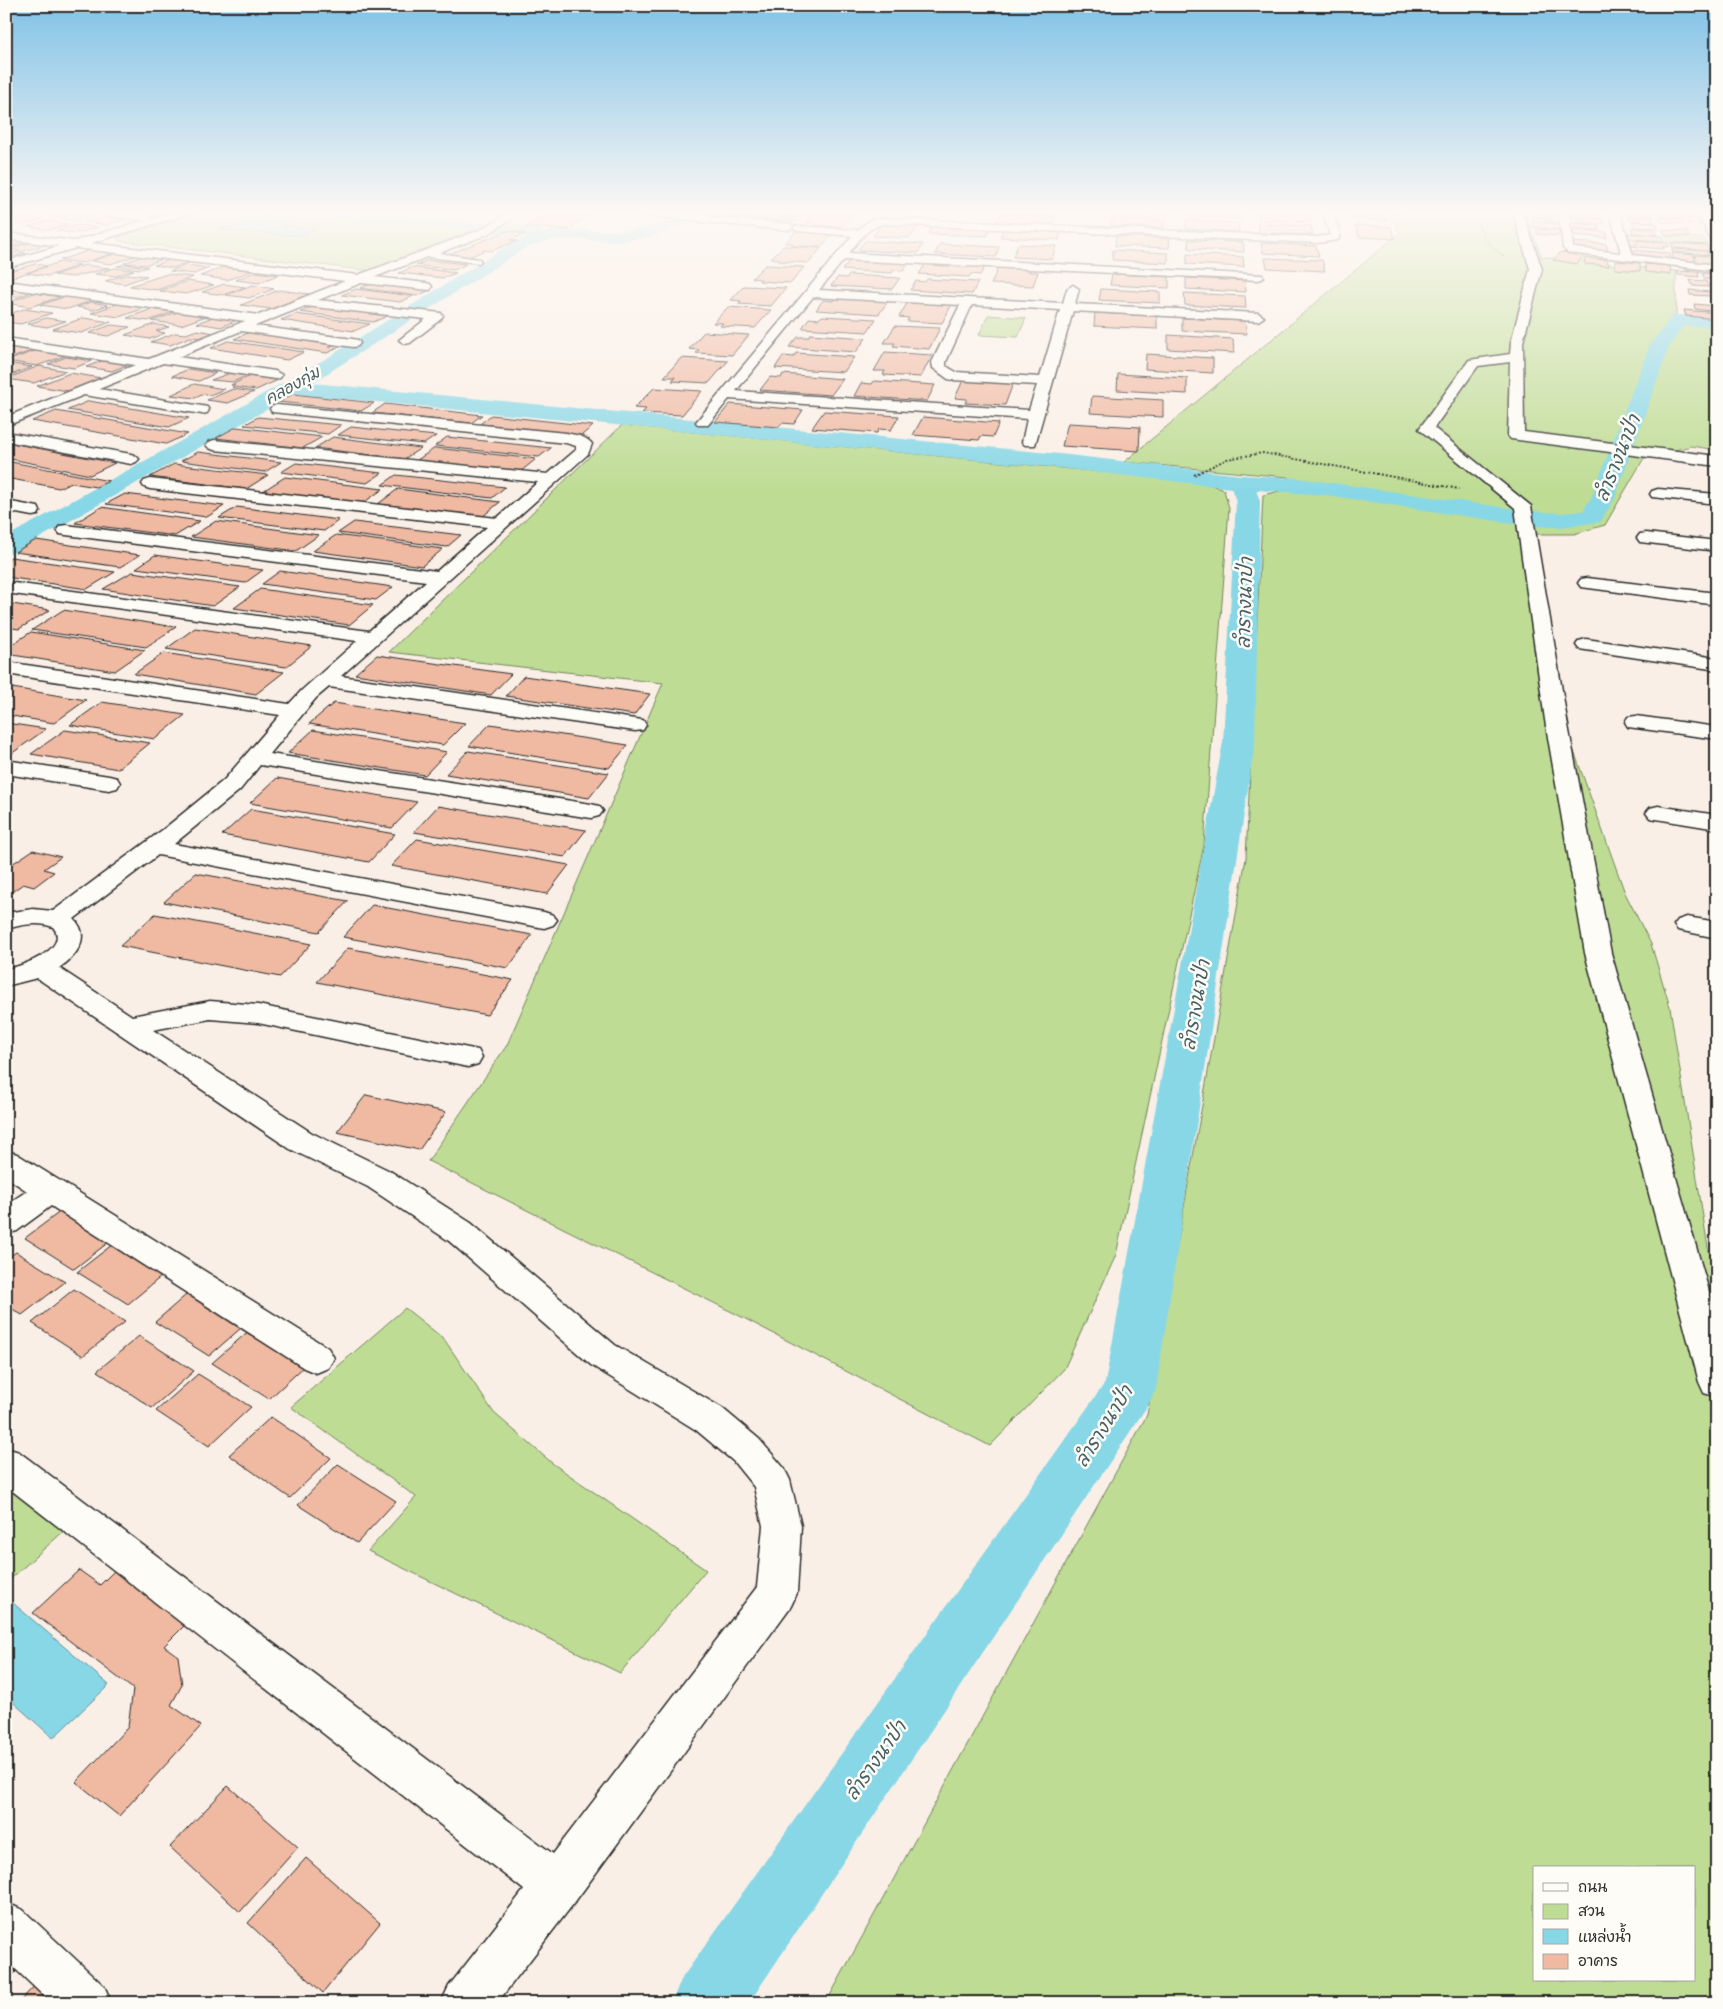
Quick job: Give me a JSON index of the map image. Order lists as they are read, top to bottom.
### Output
{
  "water": ["คลองกุ่ม", "ลำรางนาป่า"],
  "legend": [
    "ถนน",
    "สวน",
    "แหล่งน้ำ",
    "อาคาร"
  ]
}
